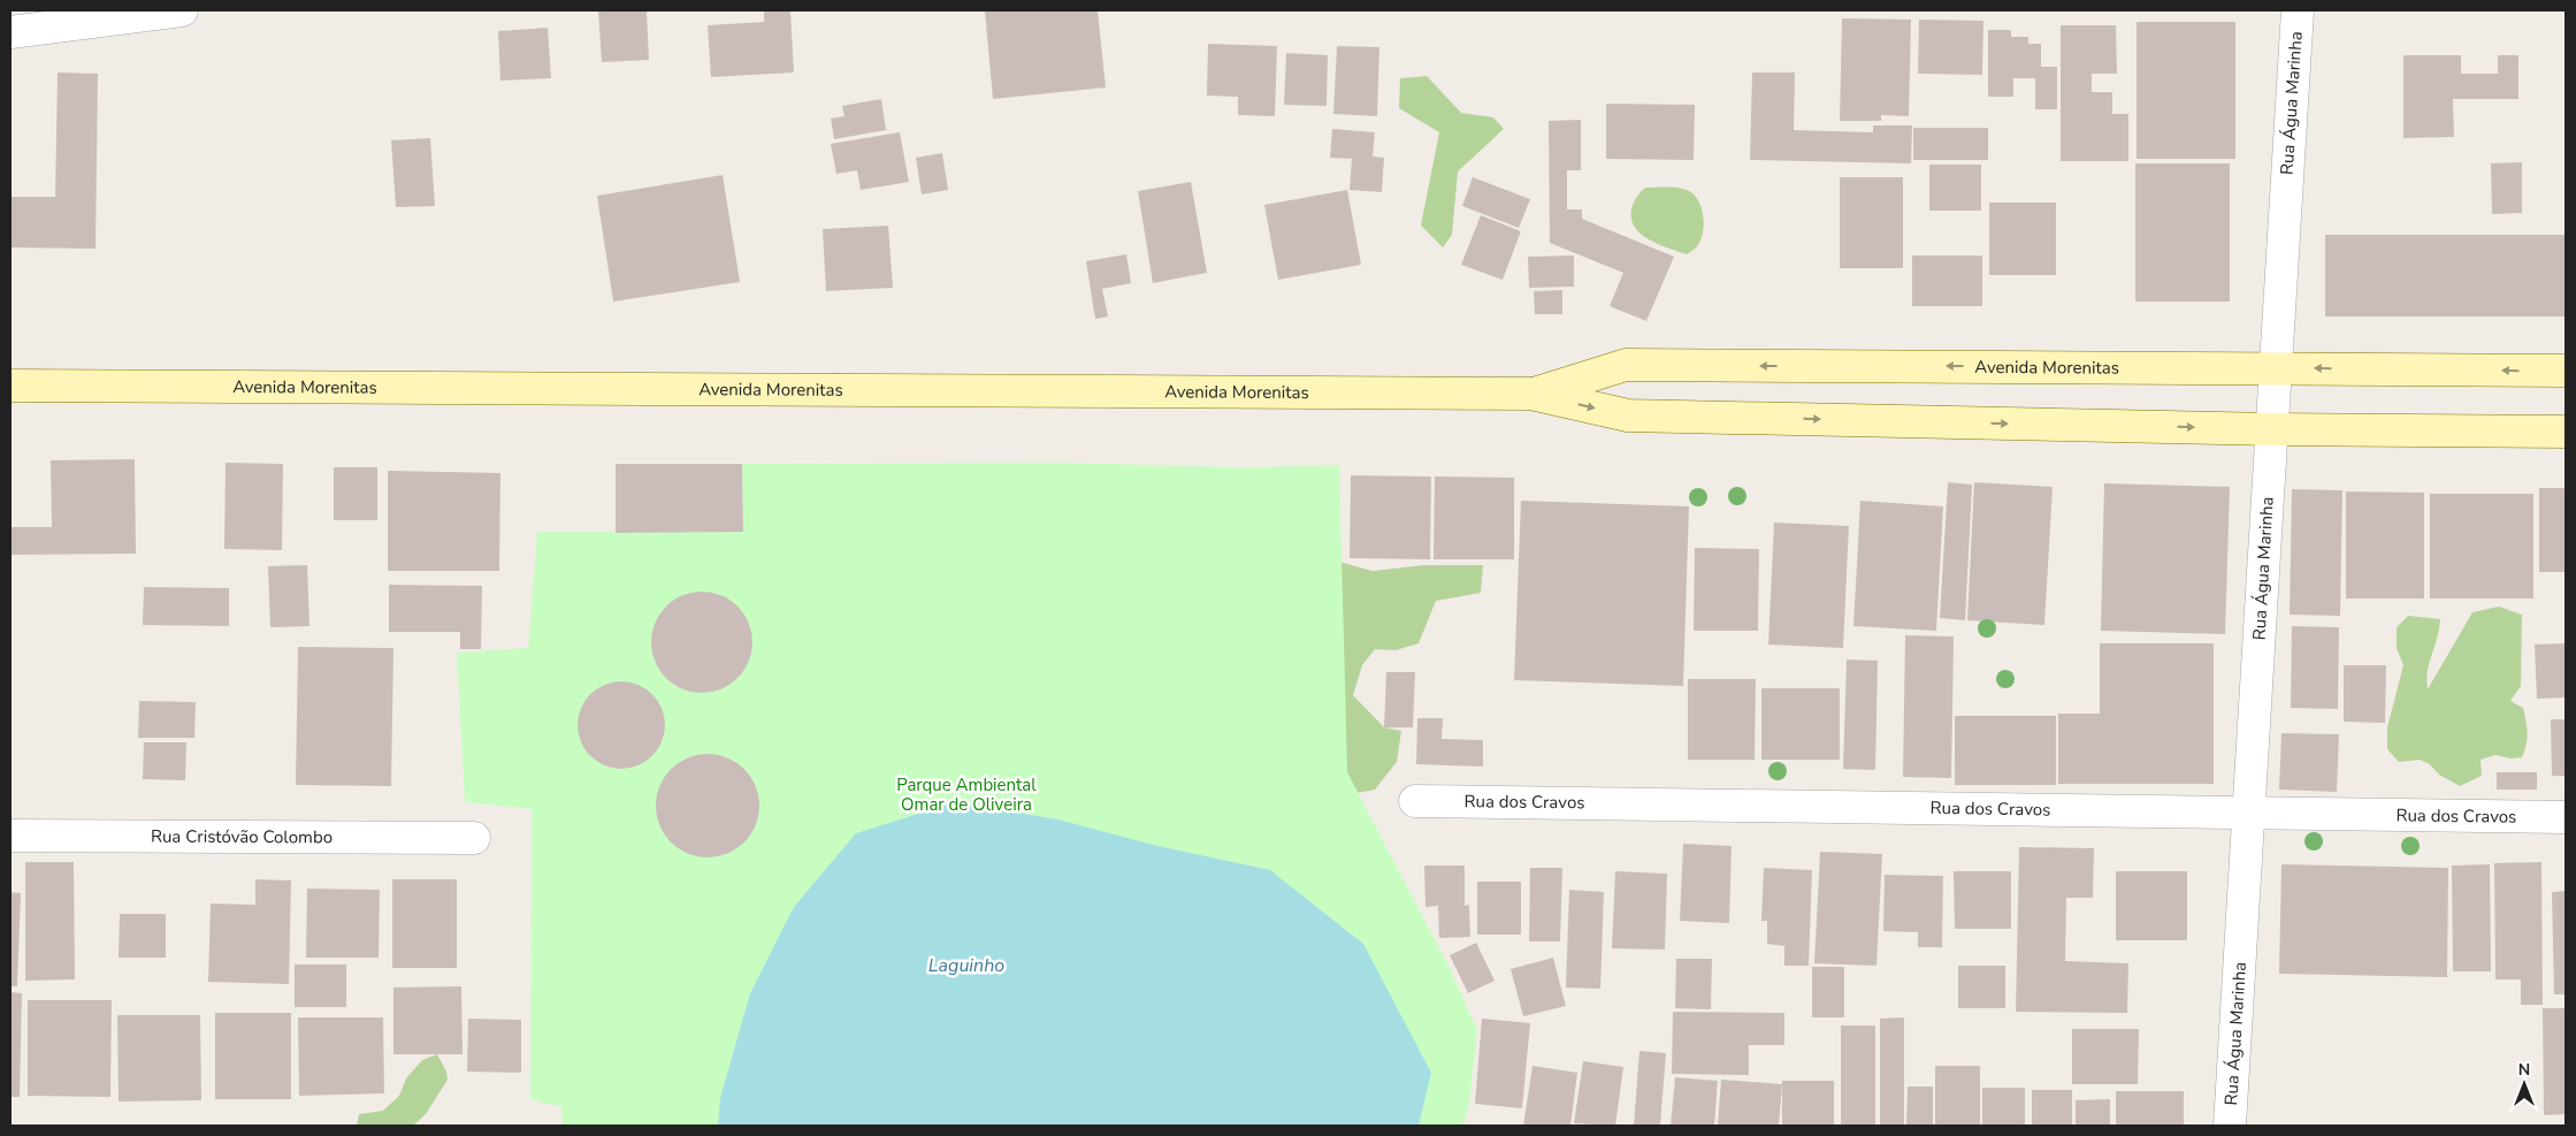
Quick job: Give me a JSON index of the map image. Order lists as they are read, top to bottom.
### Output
{
  "streets": {
    "main road": ["Avenida Morenitas"],
    "street": ["Rua Água Marinha", "Rua dos Cravos", "Rua Cristóvão Colombo"]
  },
  "crossings": [
    ["Rua Água Marinha", "Avenida Morenitas"],
    ["Rua Água Marinha", "Rua dos Cravos"]
  ],
  "water": ["Laguinho"],
  "parks": ["Parque Ambiental Omar de Oliveira"],
  "north": "top"
}
